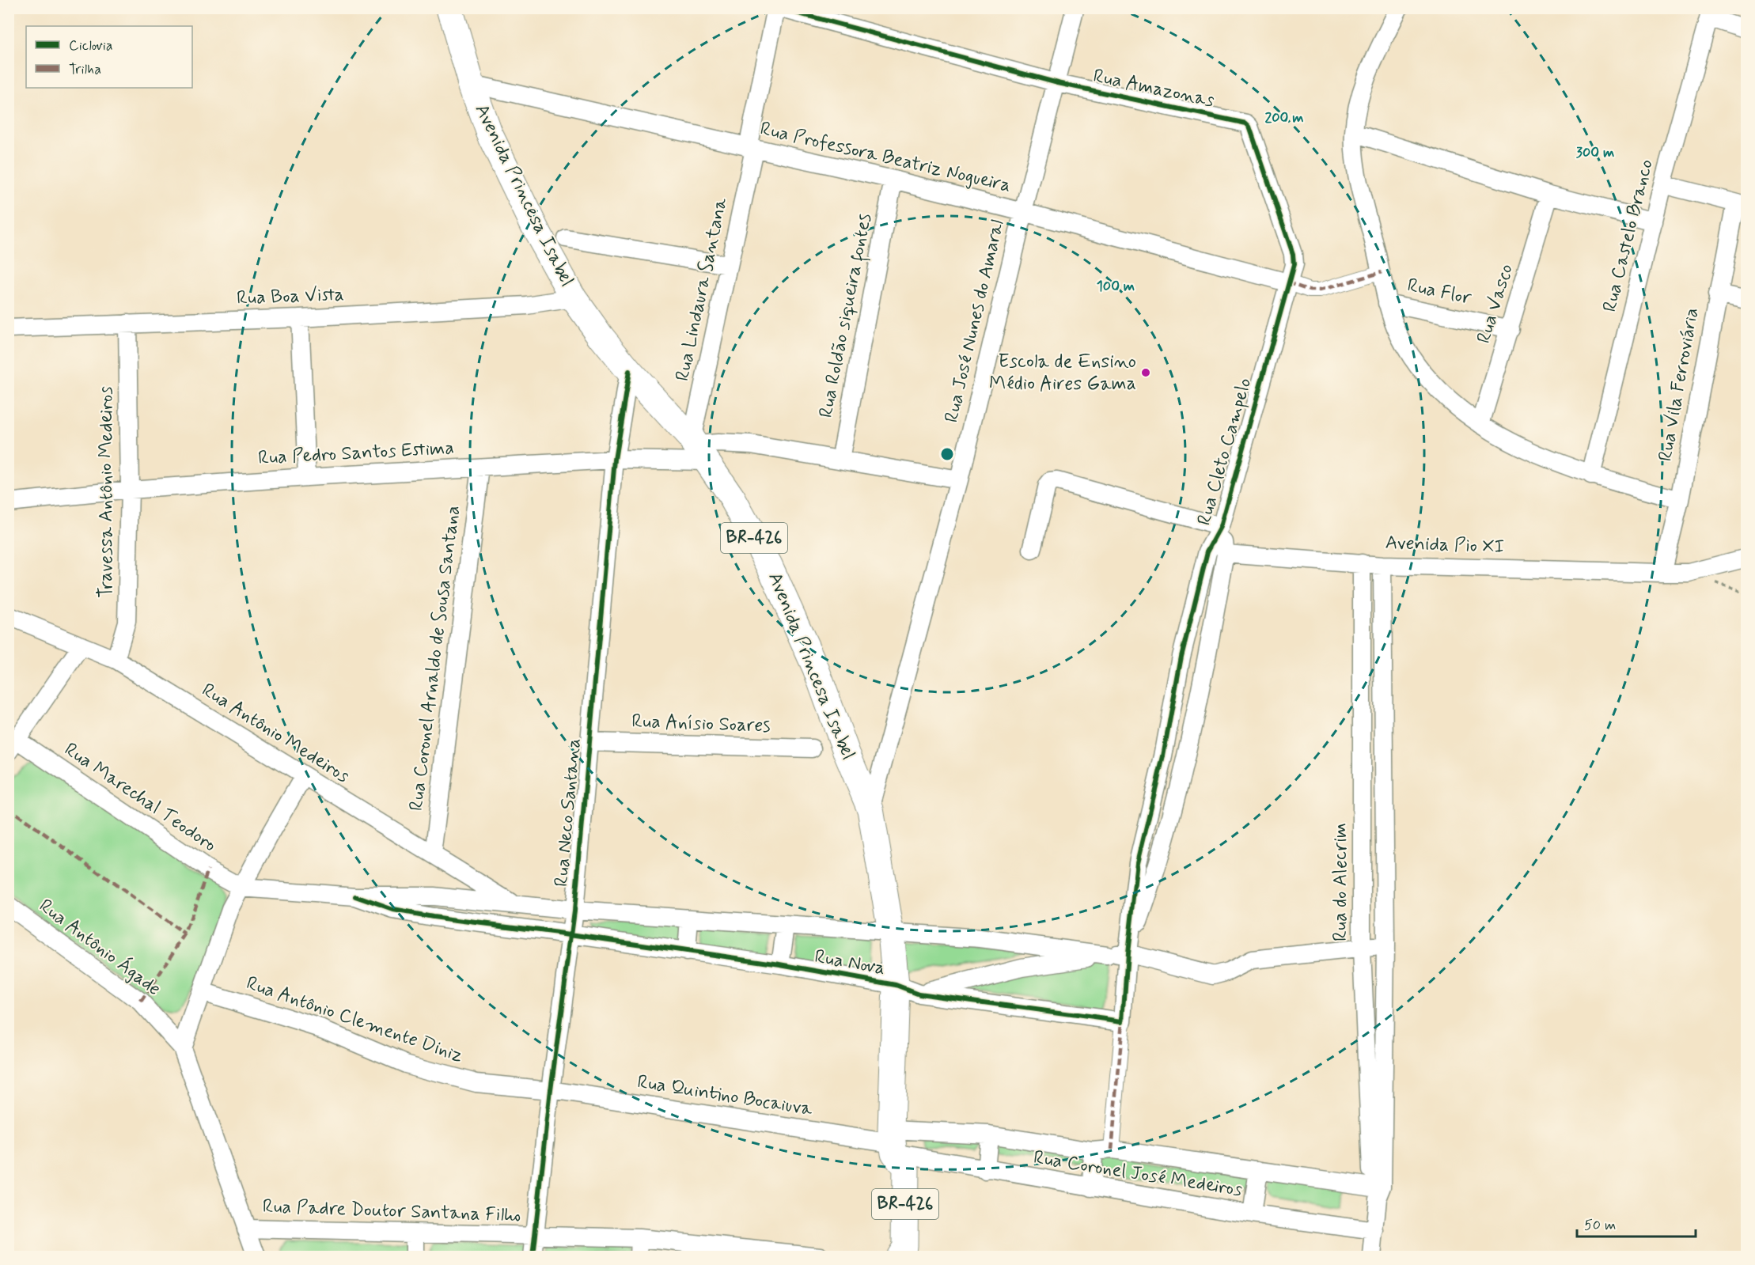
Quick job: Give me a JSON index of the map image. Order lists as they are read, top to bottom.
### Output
{
  "streets": {
    "main road": ["Avenida Princesa Isabel", "BR-426"],
    "street": [
      "Rua Amazonas",
      "Rua Professora Beatriz Nogueira",
      "Rua Castelo Branco",
      "Rua Lindaura Santana",
      "Rua Flor",
      "Rua Boa Vista",
      "Rua Vasco",
      "Rua Roldão siqueira fontes",
      "Rua José Nunes do Amaral",
      "Rua Vila Ferroviária",
      "Rua Cleto Campelo",
      "Rua Pedro Santos Estima",
      "Travessa Antônio Medeiros",
      "Avenida Pio XI",
      "Rua Coronel Arnaldo de Sousa Santana",
      "Rua Anísio Soares",
      "Rua Antônio Medeiros",
      "Rua Marechal Teodoro",
      "Rua Neco Santana",
      "Rua do Alecrim",
      "Rua Antônio Ágade",
      "Rua Nova",
      "Rua Antônio Clemente Diniz",
      "Rua Quintino Bocaiuva",
      "Rua Coronel José Medeiros",
      "Rua Padre Doutor Santana Filho"
    ]
  },
  "crossings": [
    ["Rua Amazonas", "Rua Lindaura Santana"],
    ["Rua Amazonas", "Rua José Nunes do Amaral"],
    ["Rua Amazonas", "Rua Cleto Campelo"],
    ["Rua Professora Beatriz Nogueira", "Avenida Princesa Isabel"],
    ["Rua Professora Beatriz Nogueira", "Rua Lindaura Santana"],
    ["Rua Professora Beatriz Nogueira", "Rua Roldão siqueira fontes"],
    ["Rua Professora Beatriz Nogueira", "Rua José Nunes do Amaral"],
    ["Rua Professora Beatriz Nogueira", "Rua Cleto Campelo"],
    ["Avenida Princesa Isabel", "Rua Lindaura Santana"],
    ["Avenida Princesa Isabel", "Rua Boa Vista"],
    ["Avenida Princesa Isabel", "Rua José Nunes do Amaral"],
    ["Avenida Princesa Isabel", "Rua Pedro Santos Estima"],
    ["Avenida Princesa Isabel", "BR-426"],
    ["Avenida Princesa Isabel", "Rua Neco Santana"],
    ["Avenida Princesa Isabel", "Rua Nova"],
    ["Avenida Princesa Isabel", "Rua Quintino Bocaiuva"],
    ["Avenida Princesa Isabel", "Rua Coronel José Medeiros"],
    ["Rua Lindaura Santana", "Rua Pedro Santos Estima"],
    ["Rua Flor", "Rua Vasco"],
    ["Rua Boa Vista", "Travessa Antônio Medeiros"],
    ["Rua Roldão siqueira fontes", "Rua Pedro Santos Estima"],
    ["Rua José Nunes do Amaral", "Rua Pedro Santos Estima"],
    ["Rua Vila Ferroviária", "Avenida Pio XI"],
    ["Rua Cleto Campelo", "Avenida Pio XI"],
    ["Rua Cleto Campelo", "Rua Nova"],
    ["Rua Cleto Campelo", "Rua Coronel José Medeiros"],
    ["Rua Pedro Santos Estima", "Travessa Antônio Medeiros"],
    ["Rua Pedro Santos Estima", "Rua Coronel Arnaldo de Sousa Santana"],
    ["Rua Pedro Santos Estima", "Rua Neco Santana"],
    ["Travessa Antônio Medeiros", "Rua Antônio Medeiros"],
    ["BR-426", "Rua Quintino Bocaiuva"],
    ["BR-426", "Rua Coronel José Medeiros"],
    ["Avenida Pio XI", "Rua do Alecrim"],
    ["Rua Coronel Arnaldo de Sousa Santana", "Rua Antônio Medeiros"],
    ["Rua Anísio Soares", "Rua Neco Santana"],
    ["Rua Antônio Medeiros", "Rua Nova"],
    ["Rua Neco Santana", "Rua Nova"],
    ["Rua Neco Santana", "Rua Antônio Clemente Diniz"],
    ["Rua Neco Santana", "Rua Quintino Bocaiuva"],
    ["Rua Neco Santana", "Rua Padre Doutor Santana Filho"],
    ["Rua do Alecrim", "Rua Nova"],
    ["Rua do Alecrim", "Rua Coronel José Medeiros"],
    ["Rua Antônio Clemente Diniz", "Rua Quintino Bocaiuva"],
    ["Rua Quintino Bocaiuva", "Rua Coronel José Medeiros"]
  ],
  "places": ["Escola de Ensino Médio Aires Gama"],
  "legend": ["Ciclovia", "Trilha"],
  "scale_bar": "50 m",
  "rings": ["200 m", "300 m", "100 m"]
}
